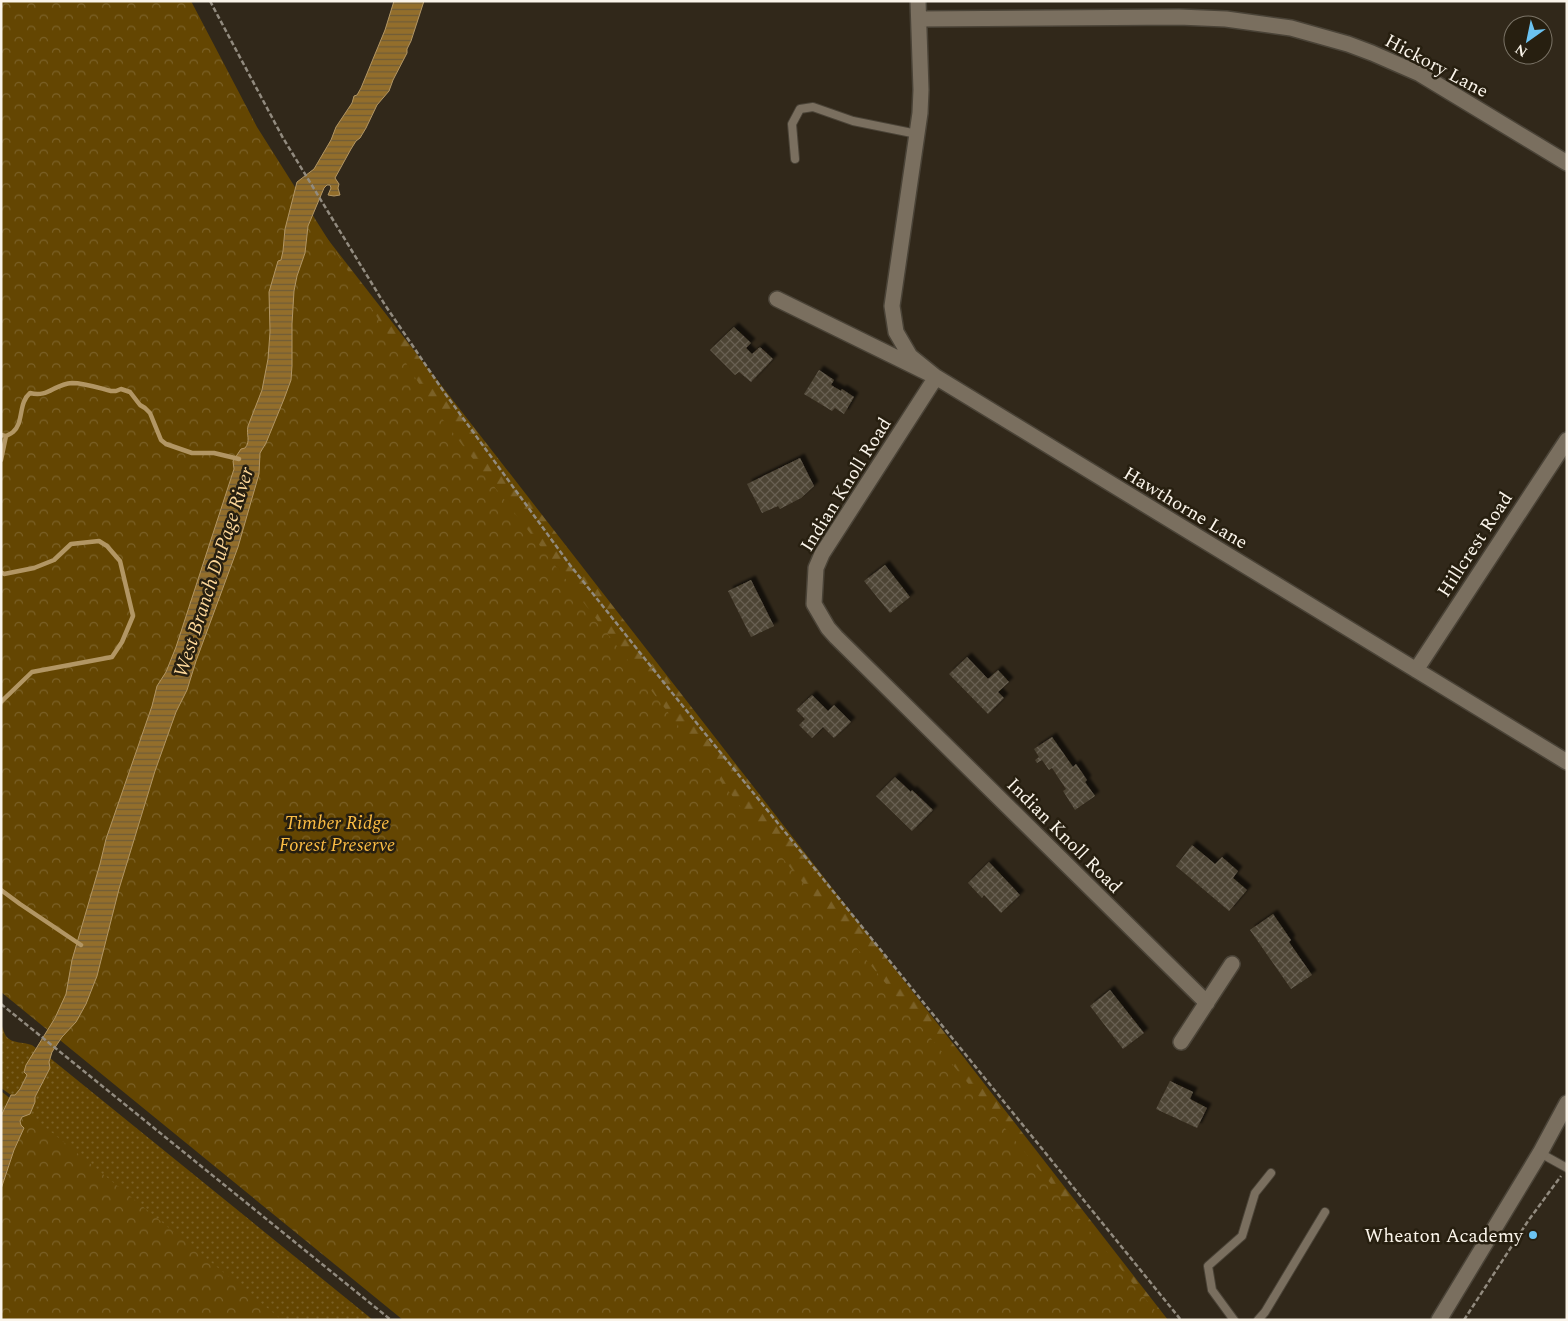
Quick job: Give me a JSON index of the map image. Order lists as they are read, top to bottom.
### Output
{
  "streets": {
    "street": [
      "Hickory Lane",
      "Indian Knoll Road",
      "Hawthorne Lane",
      "Hillcrest Road"
    ]
  },
  "crossings": [
    ["Indian Knoll Road", "Hawthorne Lane"],
    ["Hawthorne Lane", "Hillcrest Road"]
  ],
  "water": ["West Branch DuPage River"],
  "parks": ["Timber Ridge Forest Preserve"],
  "places": ["Wheaton Academy"],
  "north": "bottom left"
}
